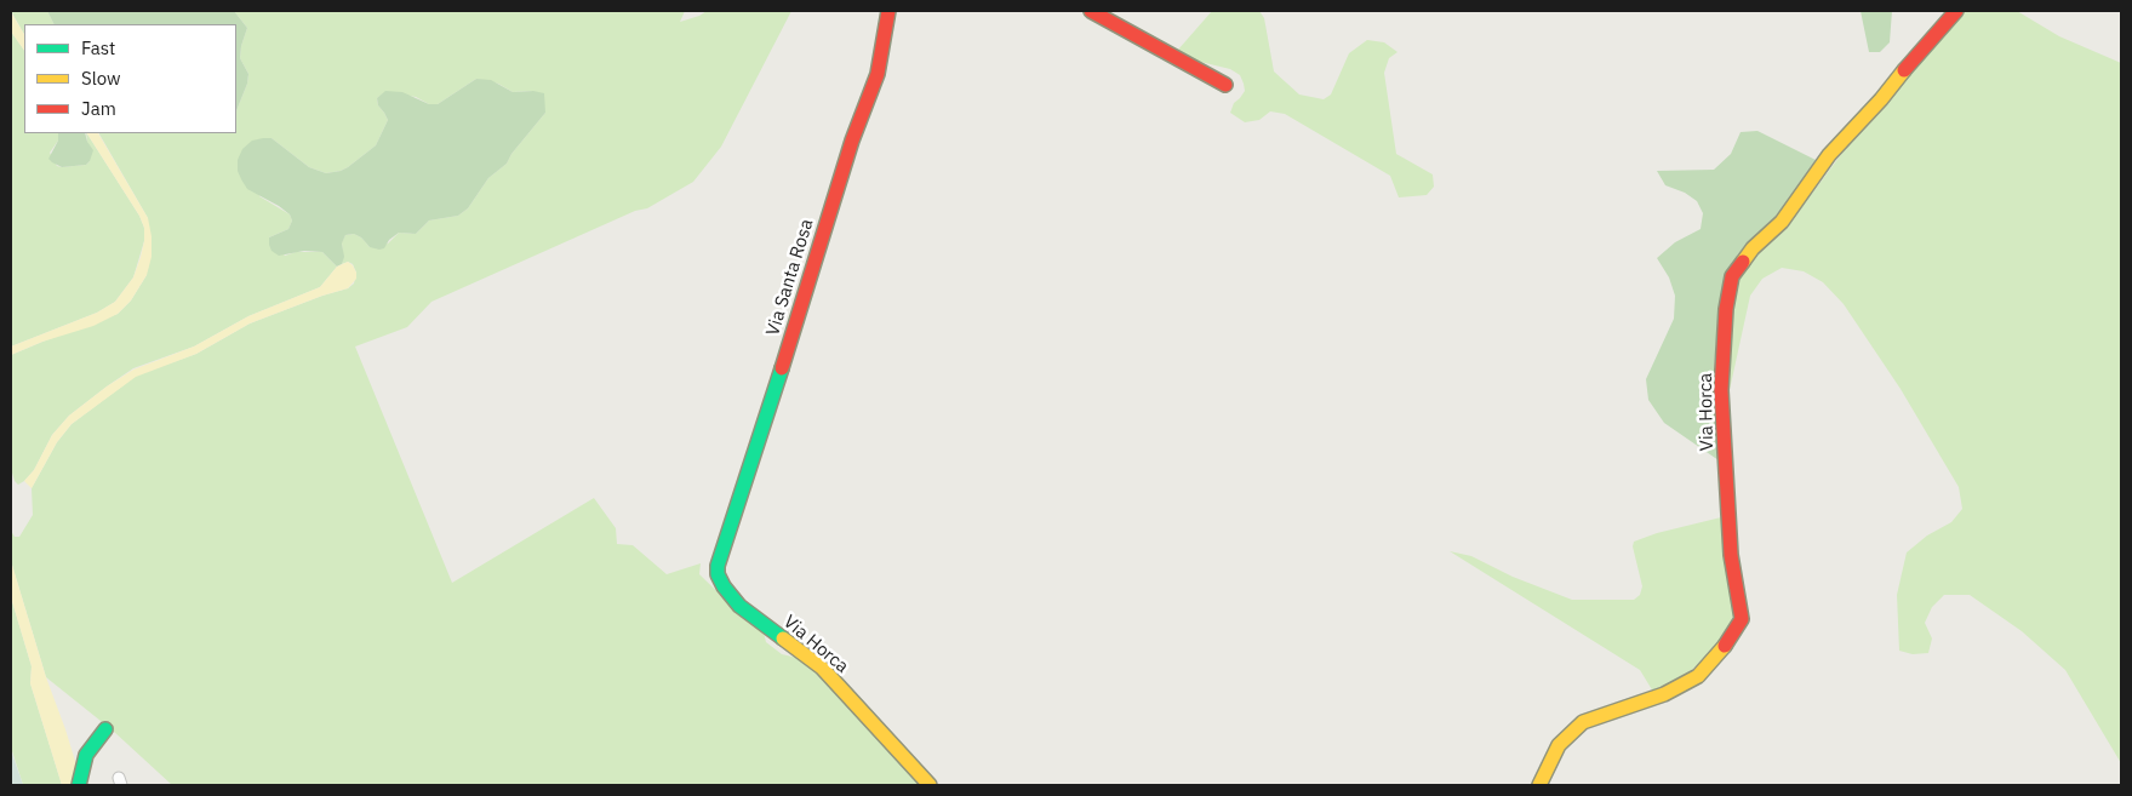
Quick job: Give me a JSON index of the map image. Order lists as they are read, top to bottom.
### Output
{
  "streets": {
    "street": ["Via Santa Rosa", "Via Horca"]
  },
  "crossings": [
    ["Via Santa Rosa", "Via Horca"]
  ],
  "legend": ["Fast", "Slow", "Jam"]
}
